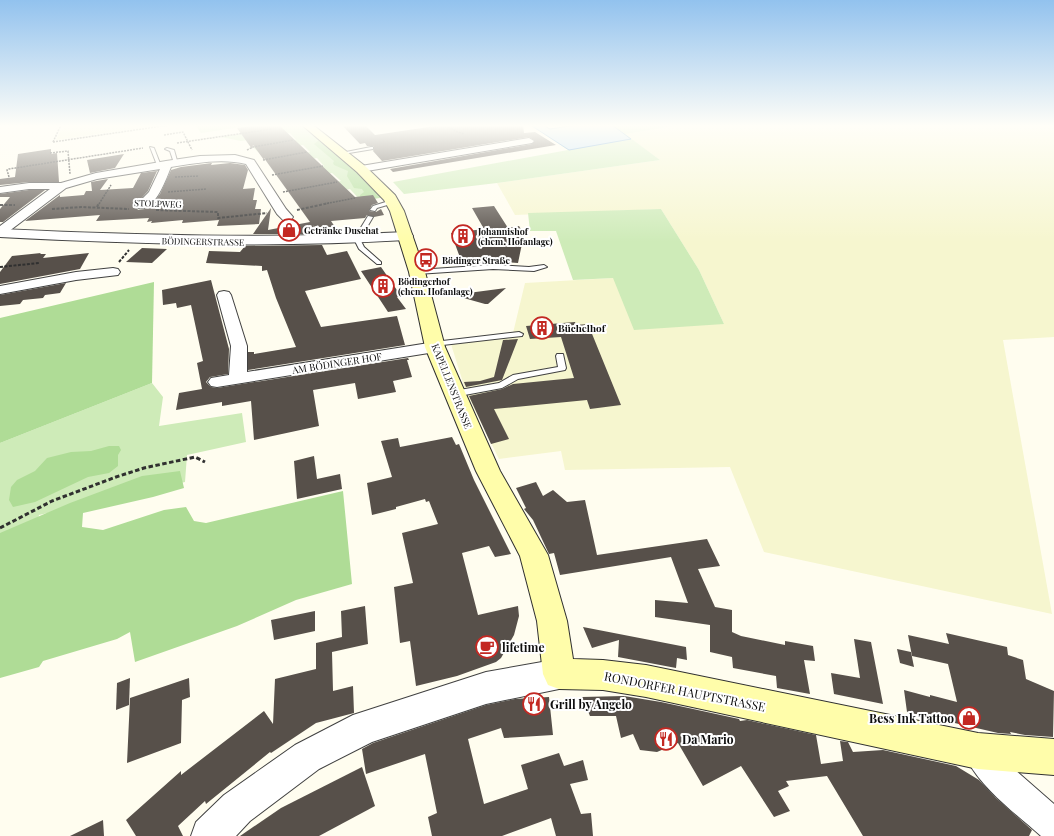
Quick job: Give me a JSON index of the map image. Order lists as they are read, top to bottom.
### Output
{
  "streets": {
    "main road": ["KAPELLENSTRASSE", "RONDORFER HAUPTSTRASSE"],
    "street": ["BÖDINGERSTRASSE", "AM BÖDINGER HOF"],
    "path": ["STOLPWEG"]
  },
  "crossings": [
    ["BÖDINGERSTRASSE", "KAPELLENSTRASSE"],
    ["AM BÖDINGER HOF", "KAPELLENSTRASSE"],
    ["KAPELLENSTRASSE", "RONDORFER HAUPTSTRASSE"]
  ],
  "places": {
    "shop": ["Getränke Duschat", "Bess Ink Tattoo"],
    "building": ["Johannishof (ehem. Hofanlage)", "Bödingerhof (ehem. Hofanlage)", "Büchelhof"],
    "bus stop": ["Bödinger Straße"],
    "cafe": ["lifetime"],
    "restaurant": ["Grill by Angelo", "Da Mario"]
  }
}
